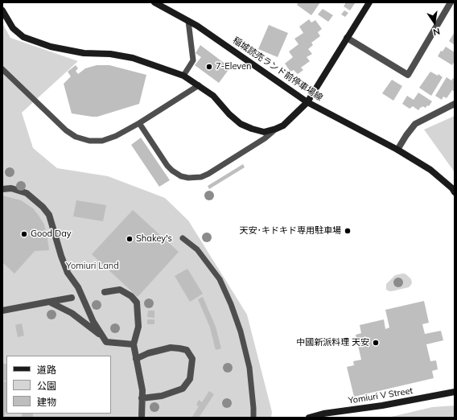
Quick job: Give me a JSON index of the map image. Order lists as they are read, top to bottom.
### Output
{
  "streets": {
    "street": ["稲城読売ランド前停車場線", "Yomiuri V Street"]
  },
  "parks": ["Yomiuri Land"],
  "places": [
    "7-Eleven",
    "天安･キドキド専用駐車場",
    "Good Day",
    "Shakey's",
    "中國新派料理 天安"
  ],
  "legend": ["道路", "公園", "建物"],
  "north": "bottom"
}
